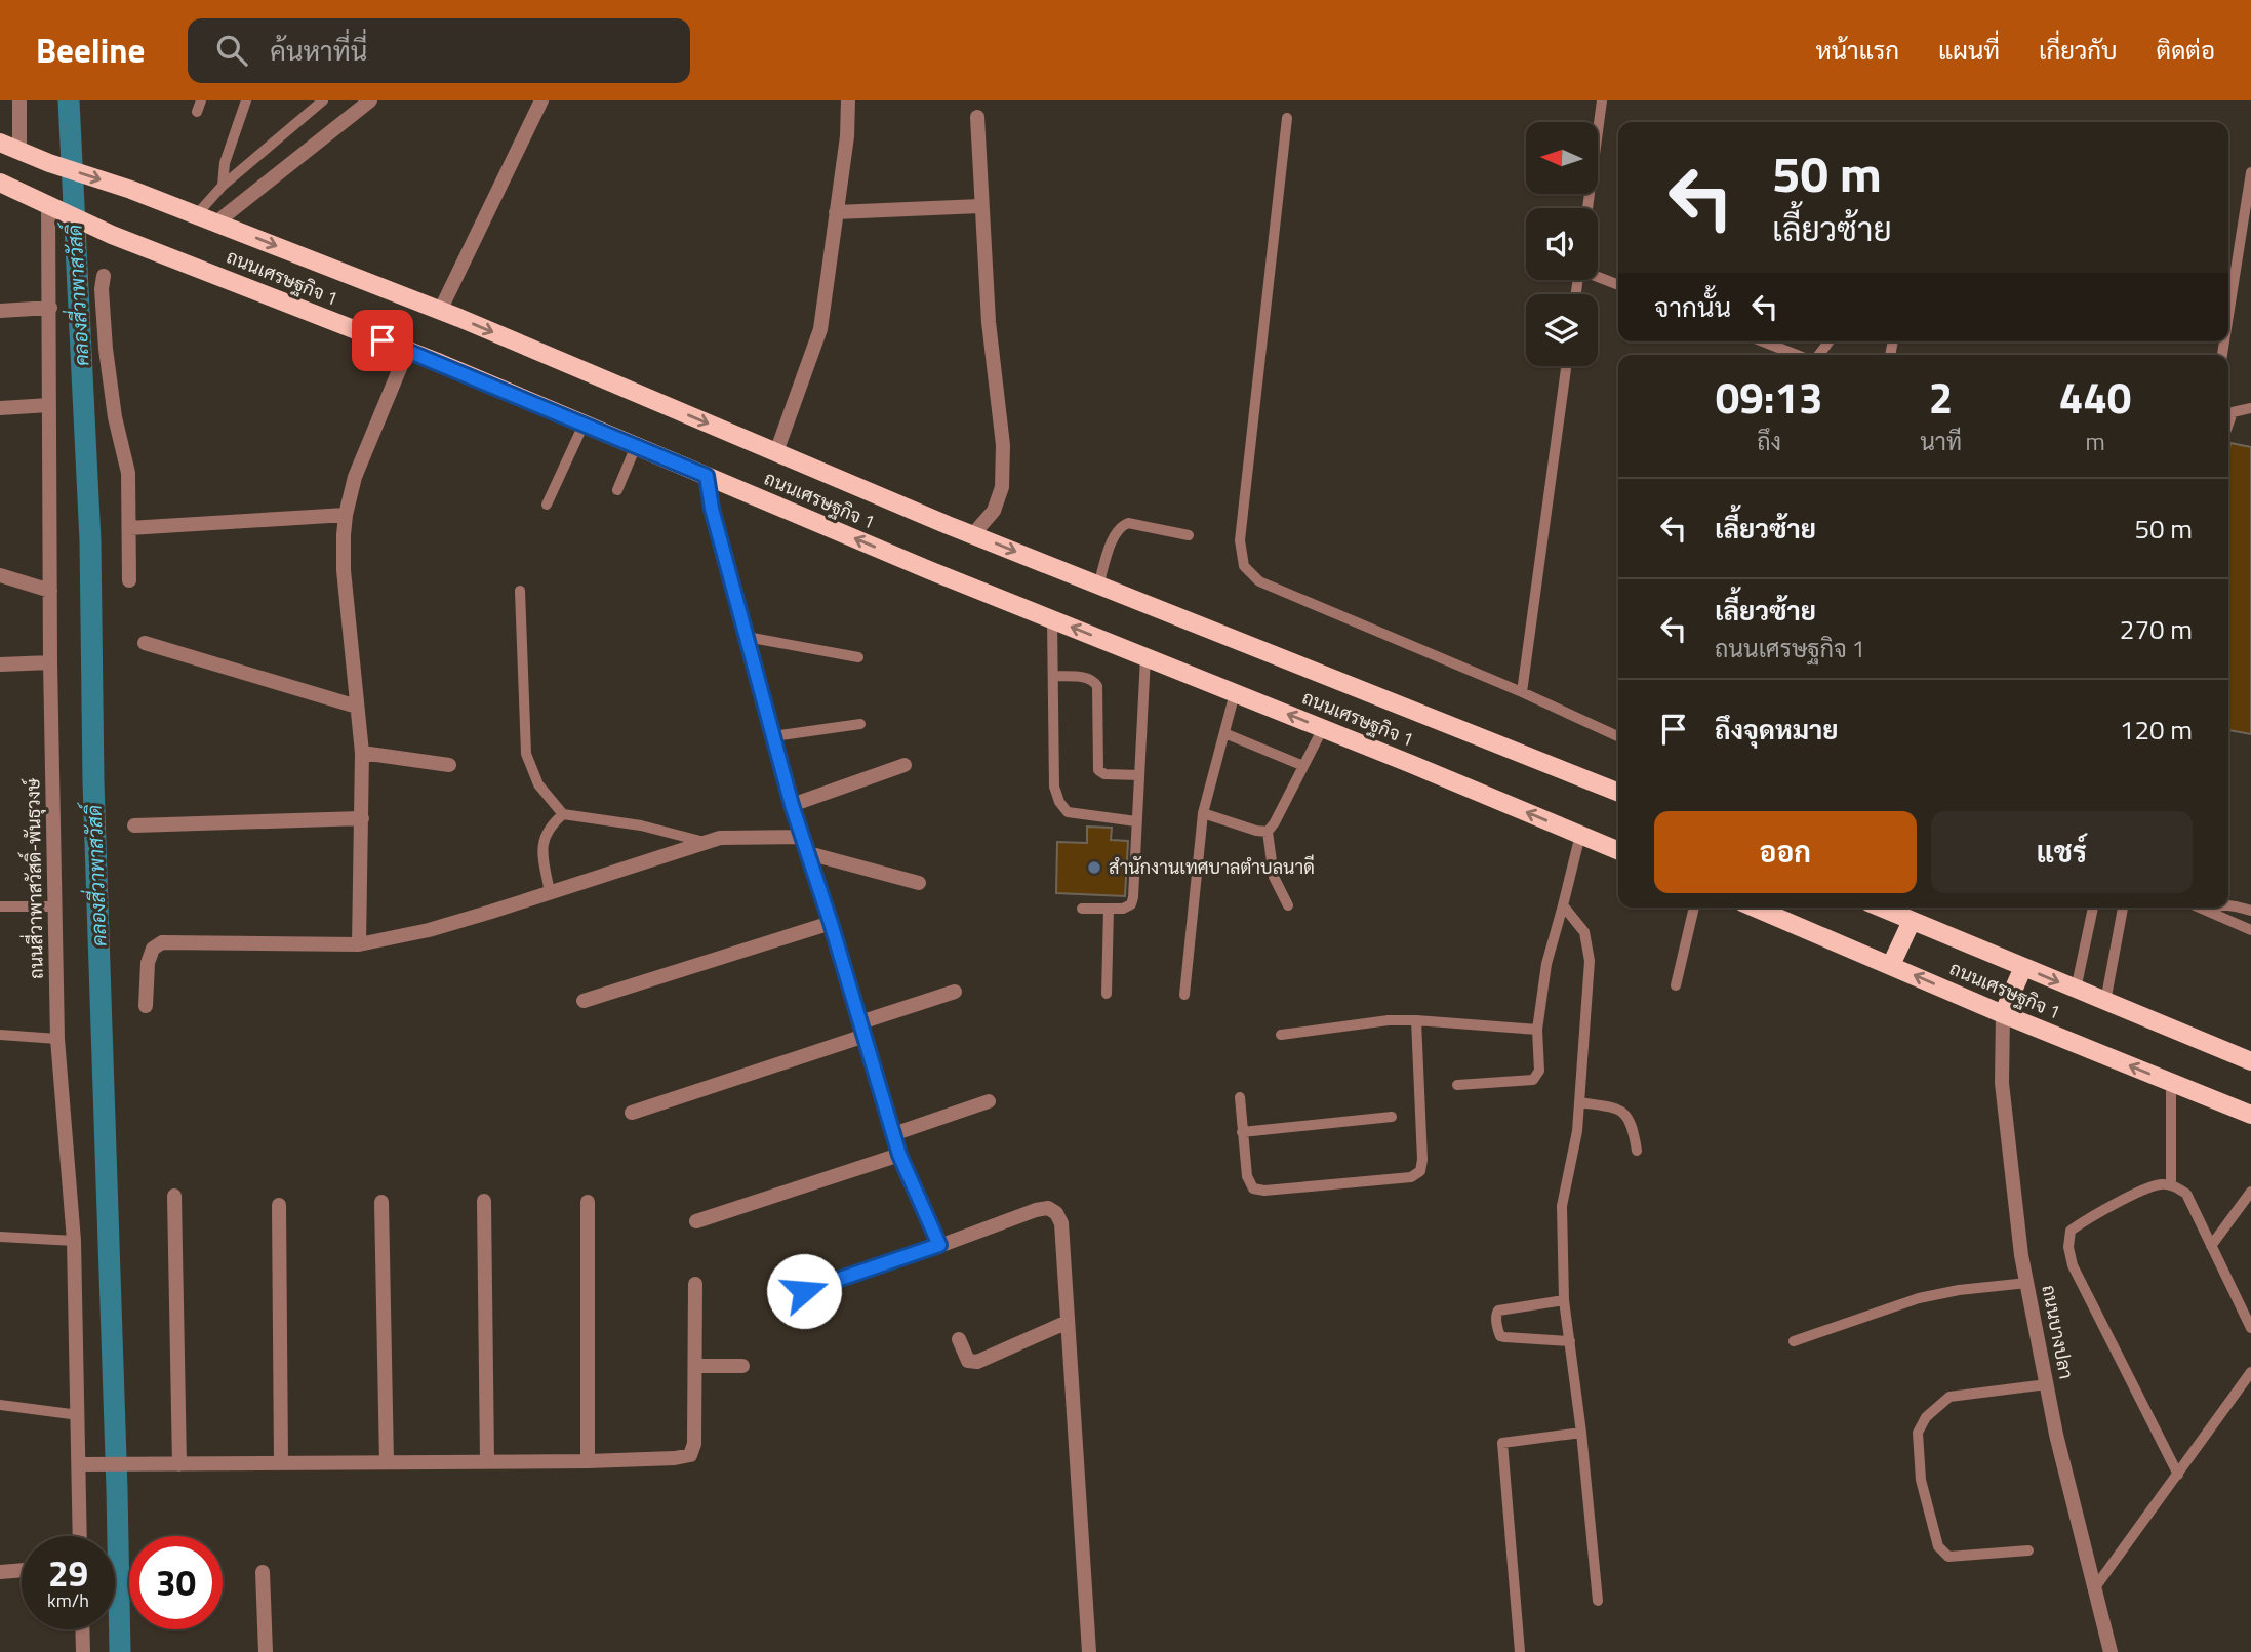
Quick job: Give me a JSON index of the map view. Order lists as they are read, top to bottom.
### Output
{
  "streets": {
    "main road": ["ถนนเศรษฐกิจ 1"],
    "street": ["ถนนสี่วาพาสวัสดิ์-พันธุวงษ์", "ถนนบางปลา"]
  },
  "crossings": [
    ["ถนนเศรษฐกิจ 1", "ถนนสี่วาพาสวัสดิ์-พันธุวงษ์"],
    ["ถนนเศรษฐกิจ 1", "ถนนบางปลา"]
  ],
  "water": ["คลองสี่วาพาสวัสดิ์"],
  "places": ["สำนักงานเทศบาลตำบลนาดี"],
  "north": "left",
  "page": {
    "header": "Beeline",
    "search": "ค้นหาที่นี่",
    "nav": [
      "หน้าแรก",
      "แผนที่",
      "เกี่ยวกับ",
      "ติดต่อ"
    ],
    "turn": ["50 m", "เลี้ยวซ้าย"],
    "then": "จากนั้น",
    "eta": [
      "09:13",
      "ถึง",
      "2",
      "นาที",
      "440",
      "m"
    ],
    "list": [
      {
        "name": "เลี้ยวซ้าย",
        "value": "50 m"
      },
      {
        "name": "เลี้ยวซ้าย",
        "note": "ถนนเศรษฐกิจ 1",
        "value": "270 m"
      },
      {
        "name": "ถึงจุดหมาย",
        "value": "120 m"
      }
    ],
    "buttons": ["ออก", "แชร์"],
    "speed": "29 km/h",
    "limit": "30"
  }
}
